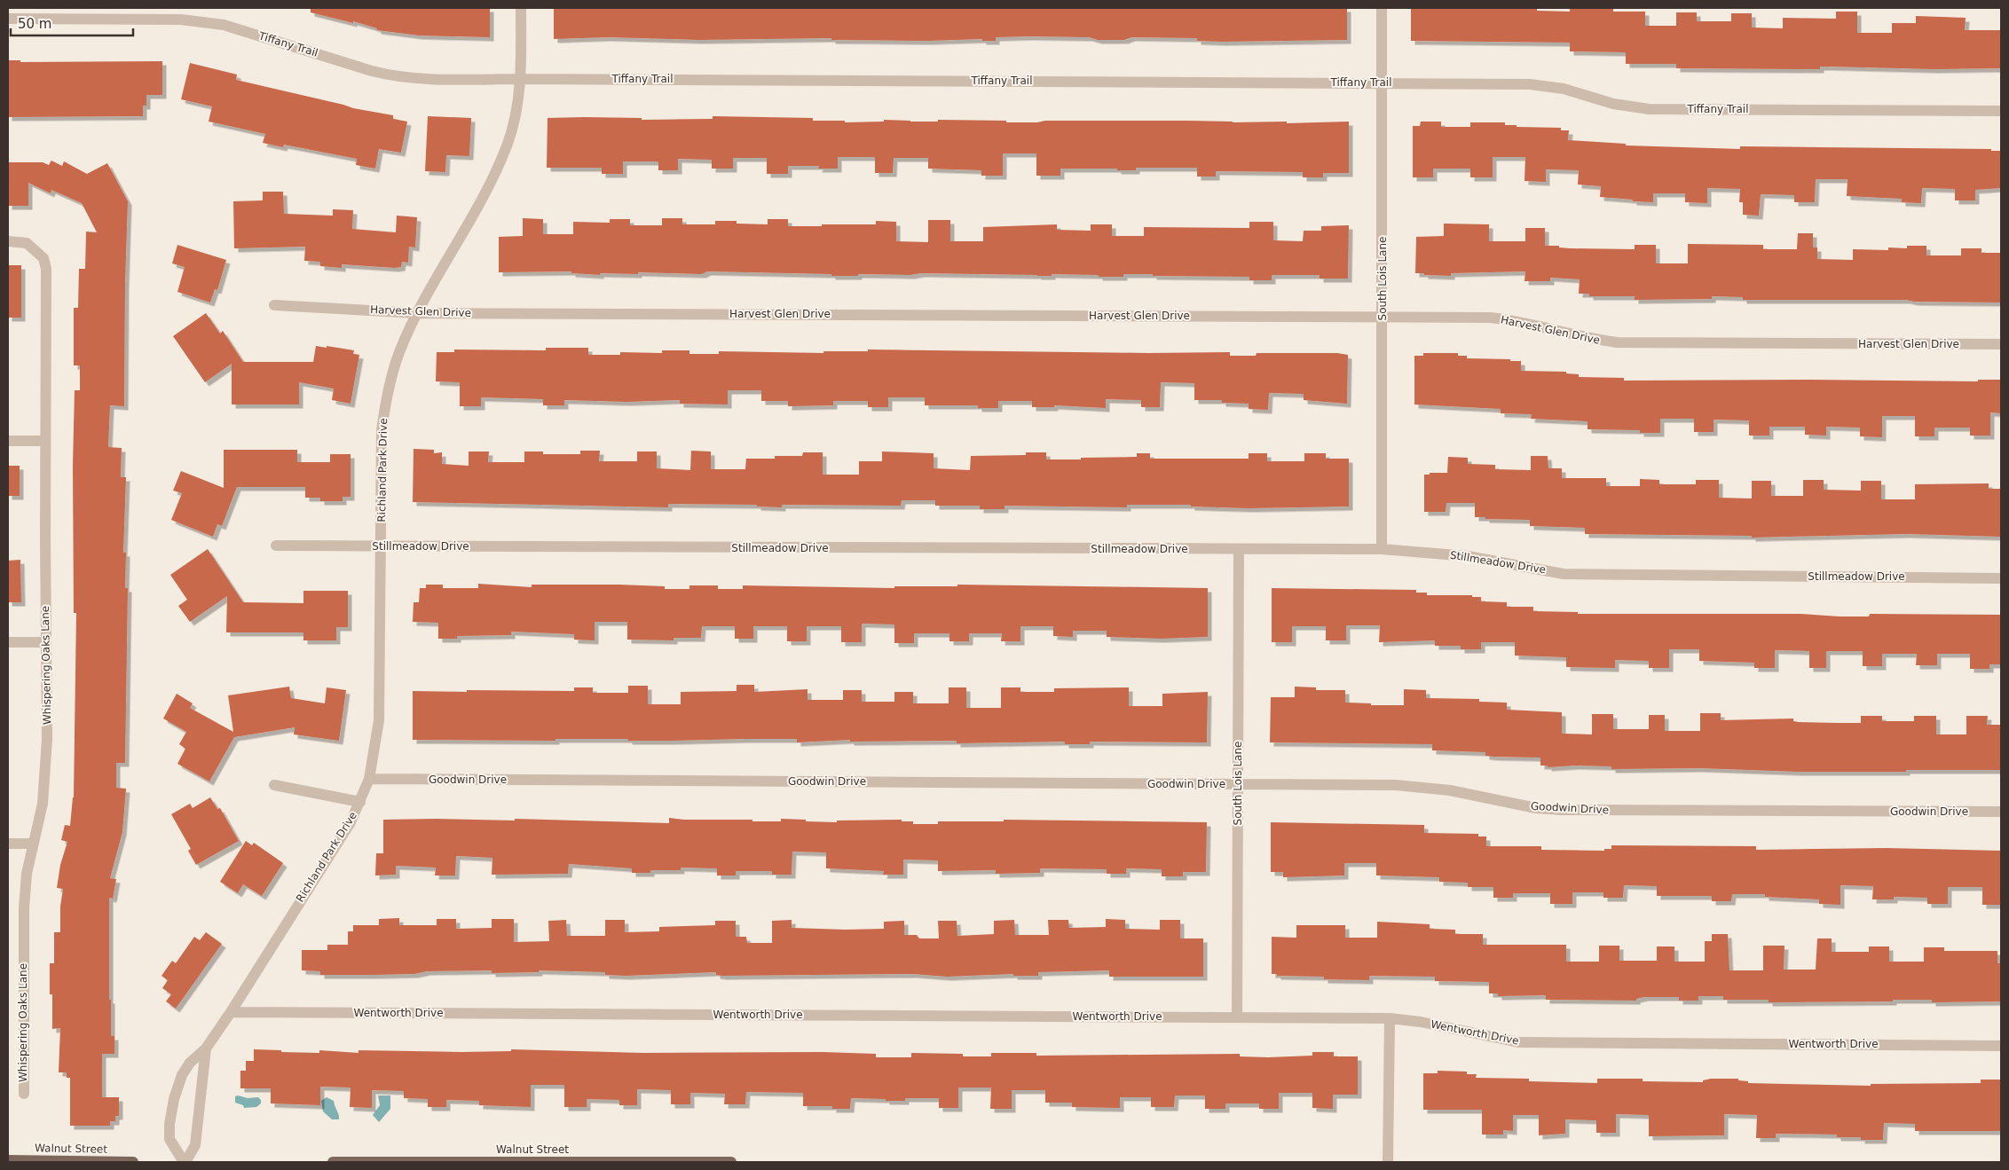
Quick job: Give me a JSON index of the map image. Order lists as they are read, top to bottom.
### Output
{
  "streets": {
    "main road": ["Walnut Street"],
    "street": [
      "Tiffany Trail",
      "South Lois Lane",
      "Harvest Glen Drive",
      "Richland Park Drive",
      "Stillmeadow Drive",
      "Whispering Oaks Lane",
      "Goodwin Drive",
      "Wentworth Drive"
    ]
  },
  "crossings": [
    ["Tiffany Trail", "South Lois Lane"],
    ["Tiffany Trail", "Richland Park Drive"],
    ["South Lois Lane", "Harvest Glen Drive"],
    ["South Lois Lane", "Stillmeadow Drive"],
    ["South Lois Lane", "Goodwin Drive"],
    ["South Lois Lane", "Wentworth Drive"],
    ["Harvest Glen Drive", "Richland Park Drive"],
    ["Richland Park Drive", "Stillmeadow Drive"],
    ["Richland Park Drive", "Goodwin Drive"],
    ["Richland Park Drive", "Wentworth Drive"]
  ],
  "scale_bar": "50 m"
}
